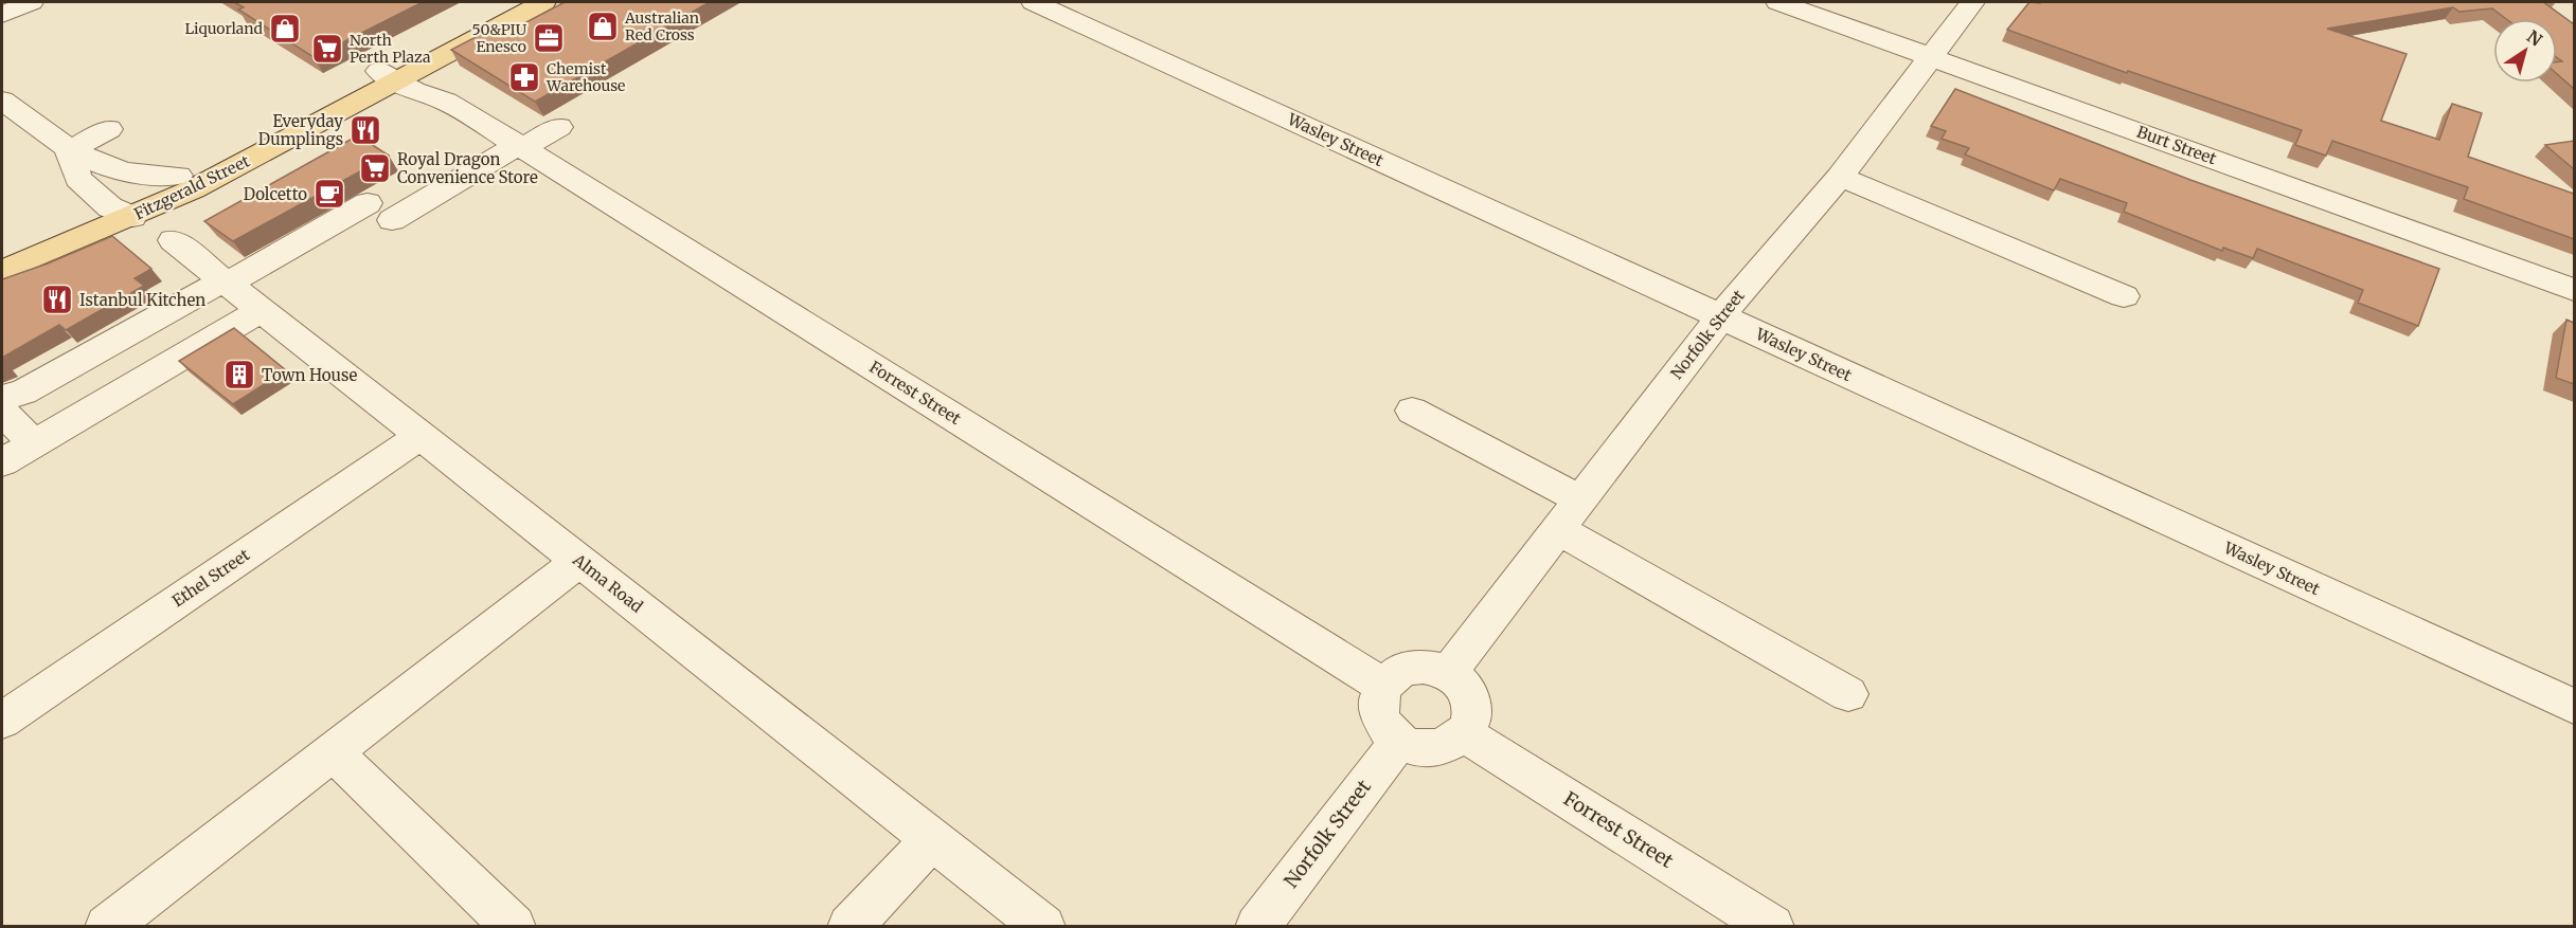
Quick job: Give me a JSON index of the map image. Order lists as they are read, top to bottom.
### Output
{
  "streets": {
    "main road": ["Fitzgerald Street"],
    "street": [
      "Wasley Street",
      "Burt Street",
      "Norfolk Street",
      "Forrest Street",
      "Ethel Street",
      "Alma Road"
    ]
  },
  "crossings": [
    ["Wasley Street", "Norfolk Street"],
    ["Burt Street", "Norfolk Street"],
    ["Fitzgerald Street", "Forrest Street"],
    ["Norfolk Street", "Forrest Street"],
    ["Ethel Street", "Alma Road"]
  ],
  "places": {
    "shop": ["Australian Red Cross", "Liquorland"],
    "office": ["50&PIU Enesco"],
    "supermarket": ["North Perth Plaza", "Royal Dragon Convenience Store"],
    "pharmacy": ["Chemist Warehouse"],
    "restaurant": ["Everyday Dumplings", "Istanbul Kitchen"],
    "cafe": ["Dolcetto"],
    "building": ["Town House"]
  },
  "north": "top right"
}
